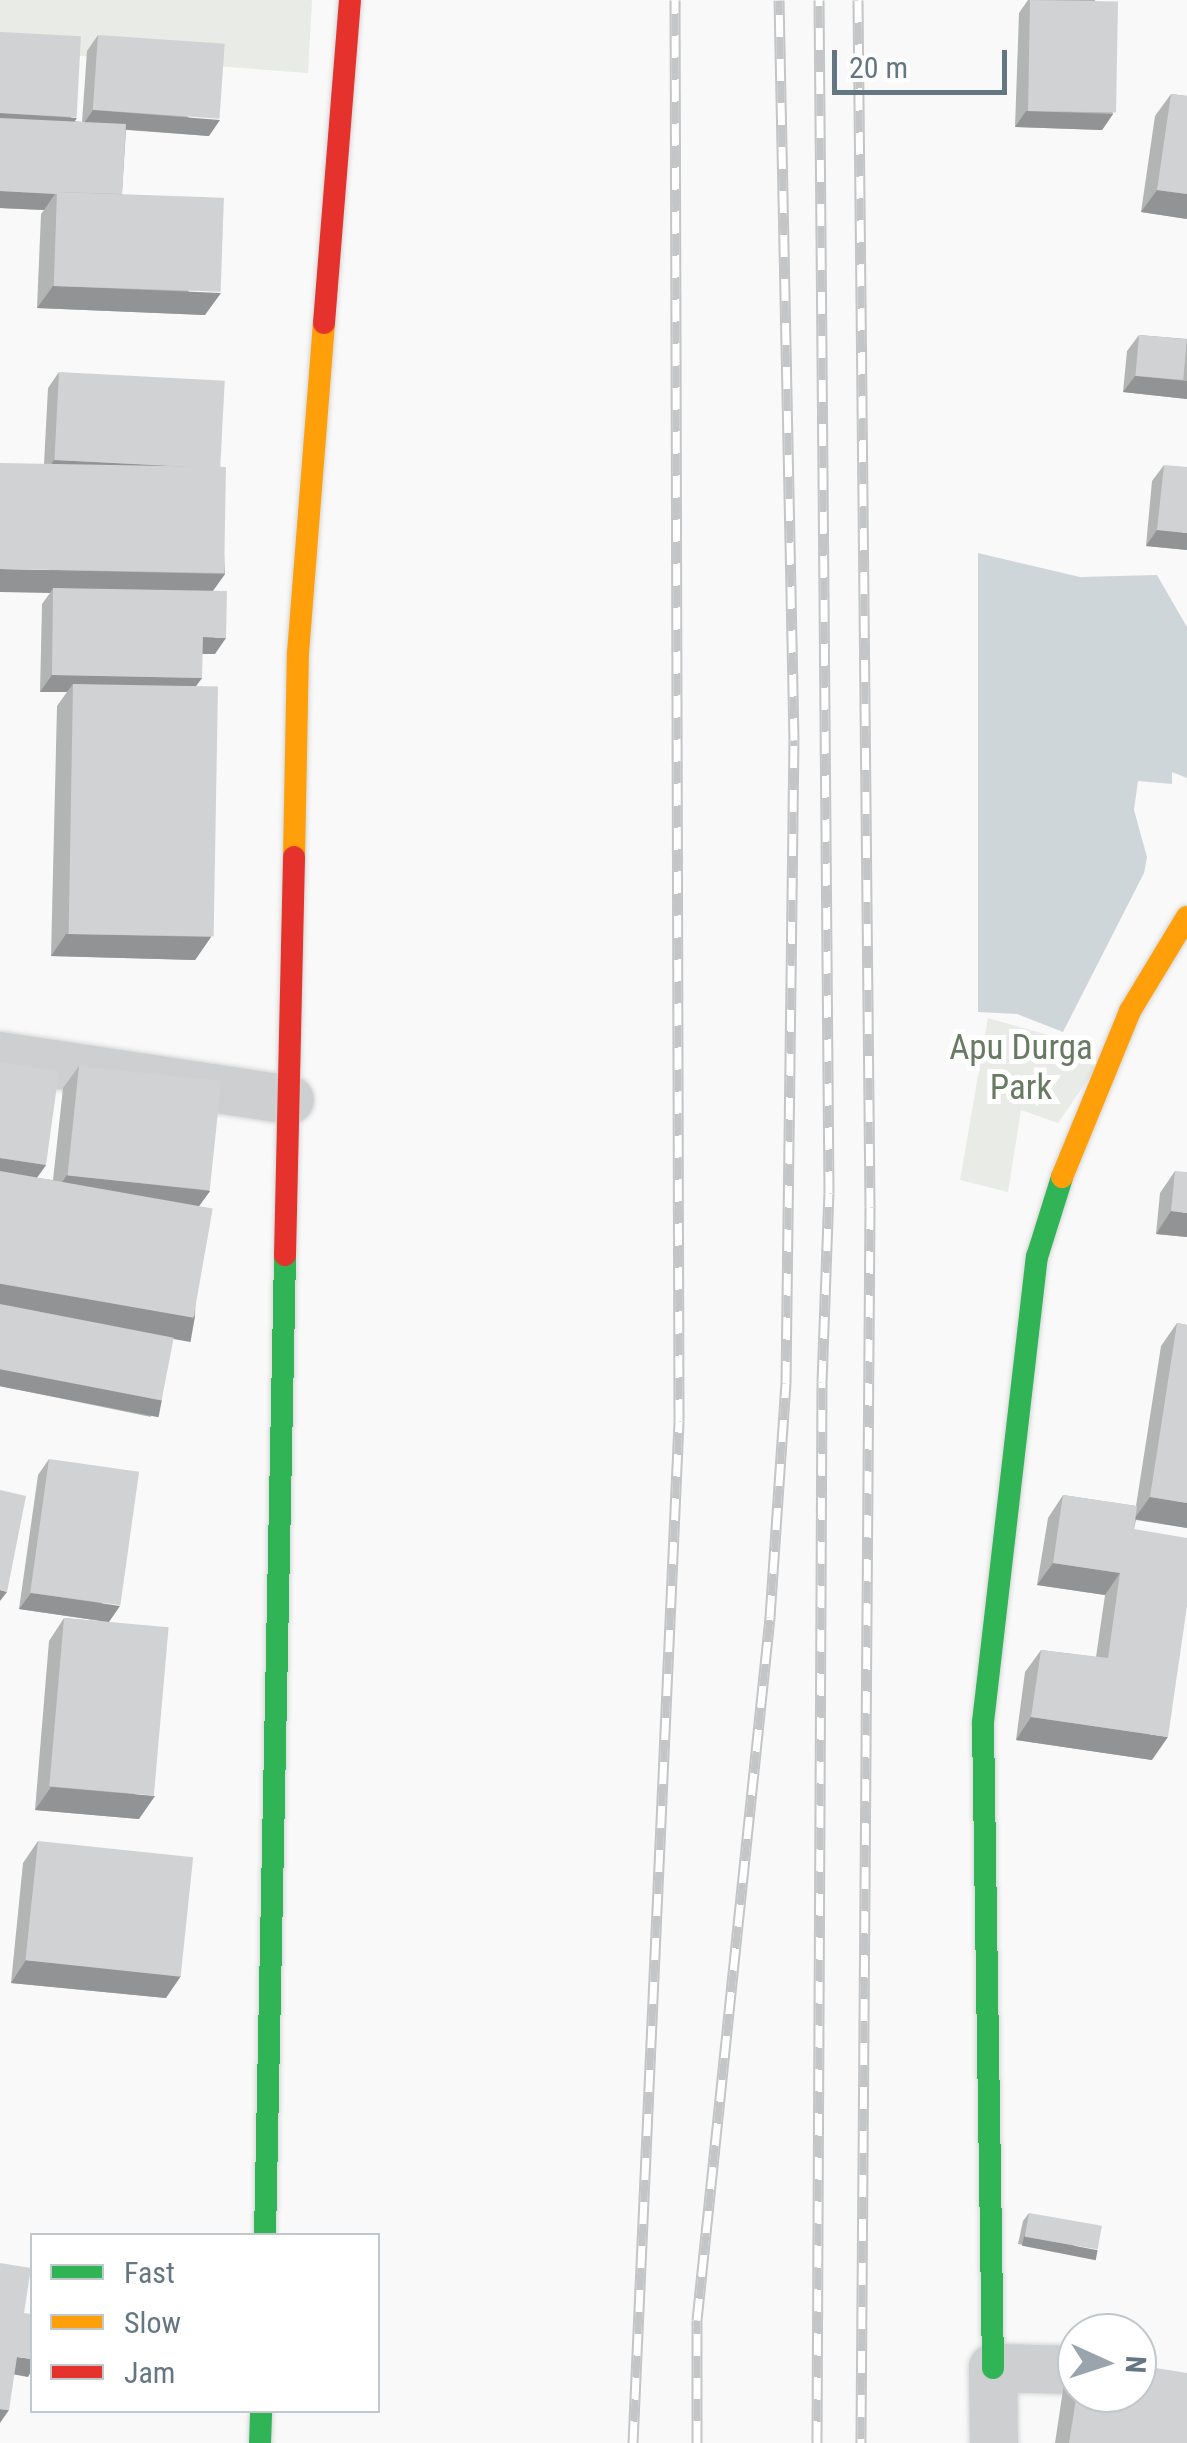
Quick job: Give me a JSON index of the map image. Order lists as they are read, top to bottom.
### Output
{
  "parks": ["Apu Durga Park"],
  "legend": ["Fast", "Slow", "Jam"],
  "scale_bar": "20 m",
  "north": "right"
}
